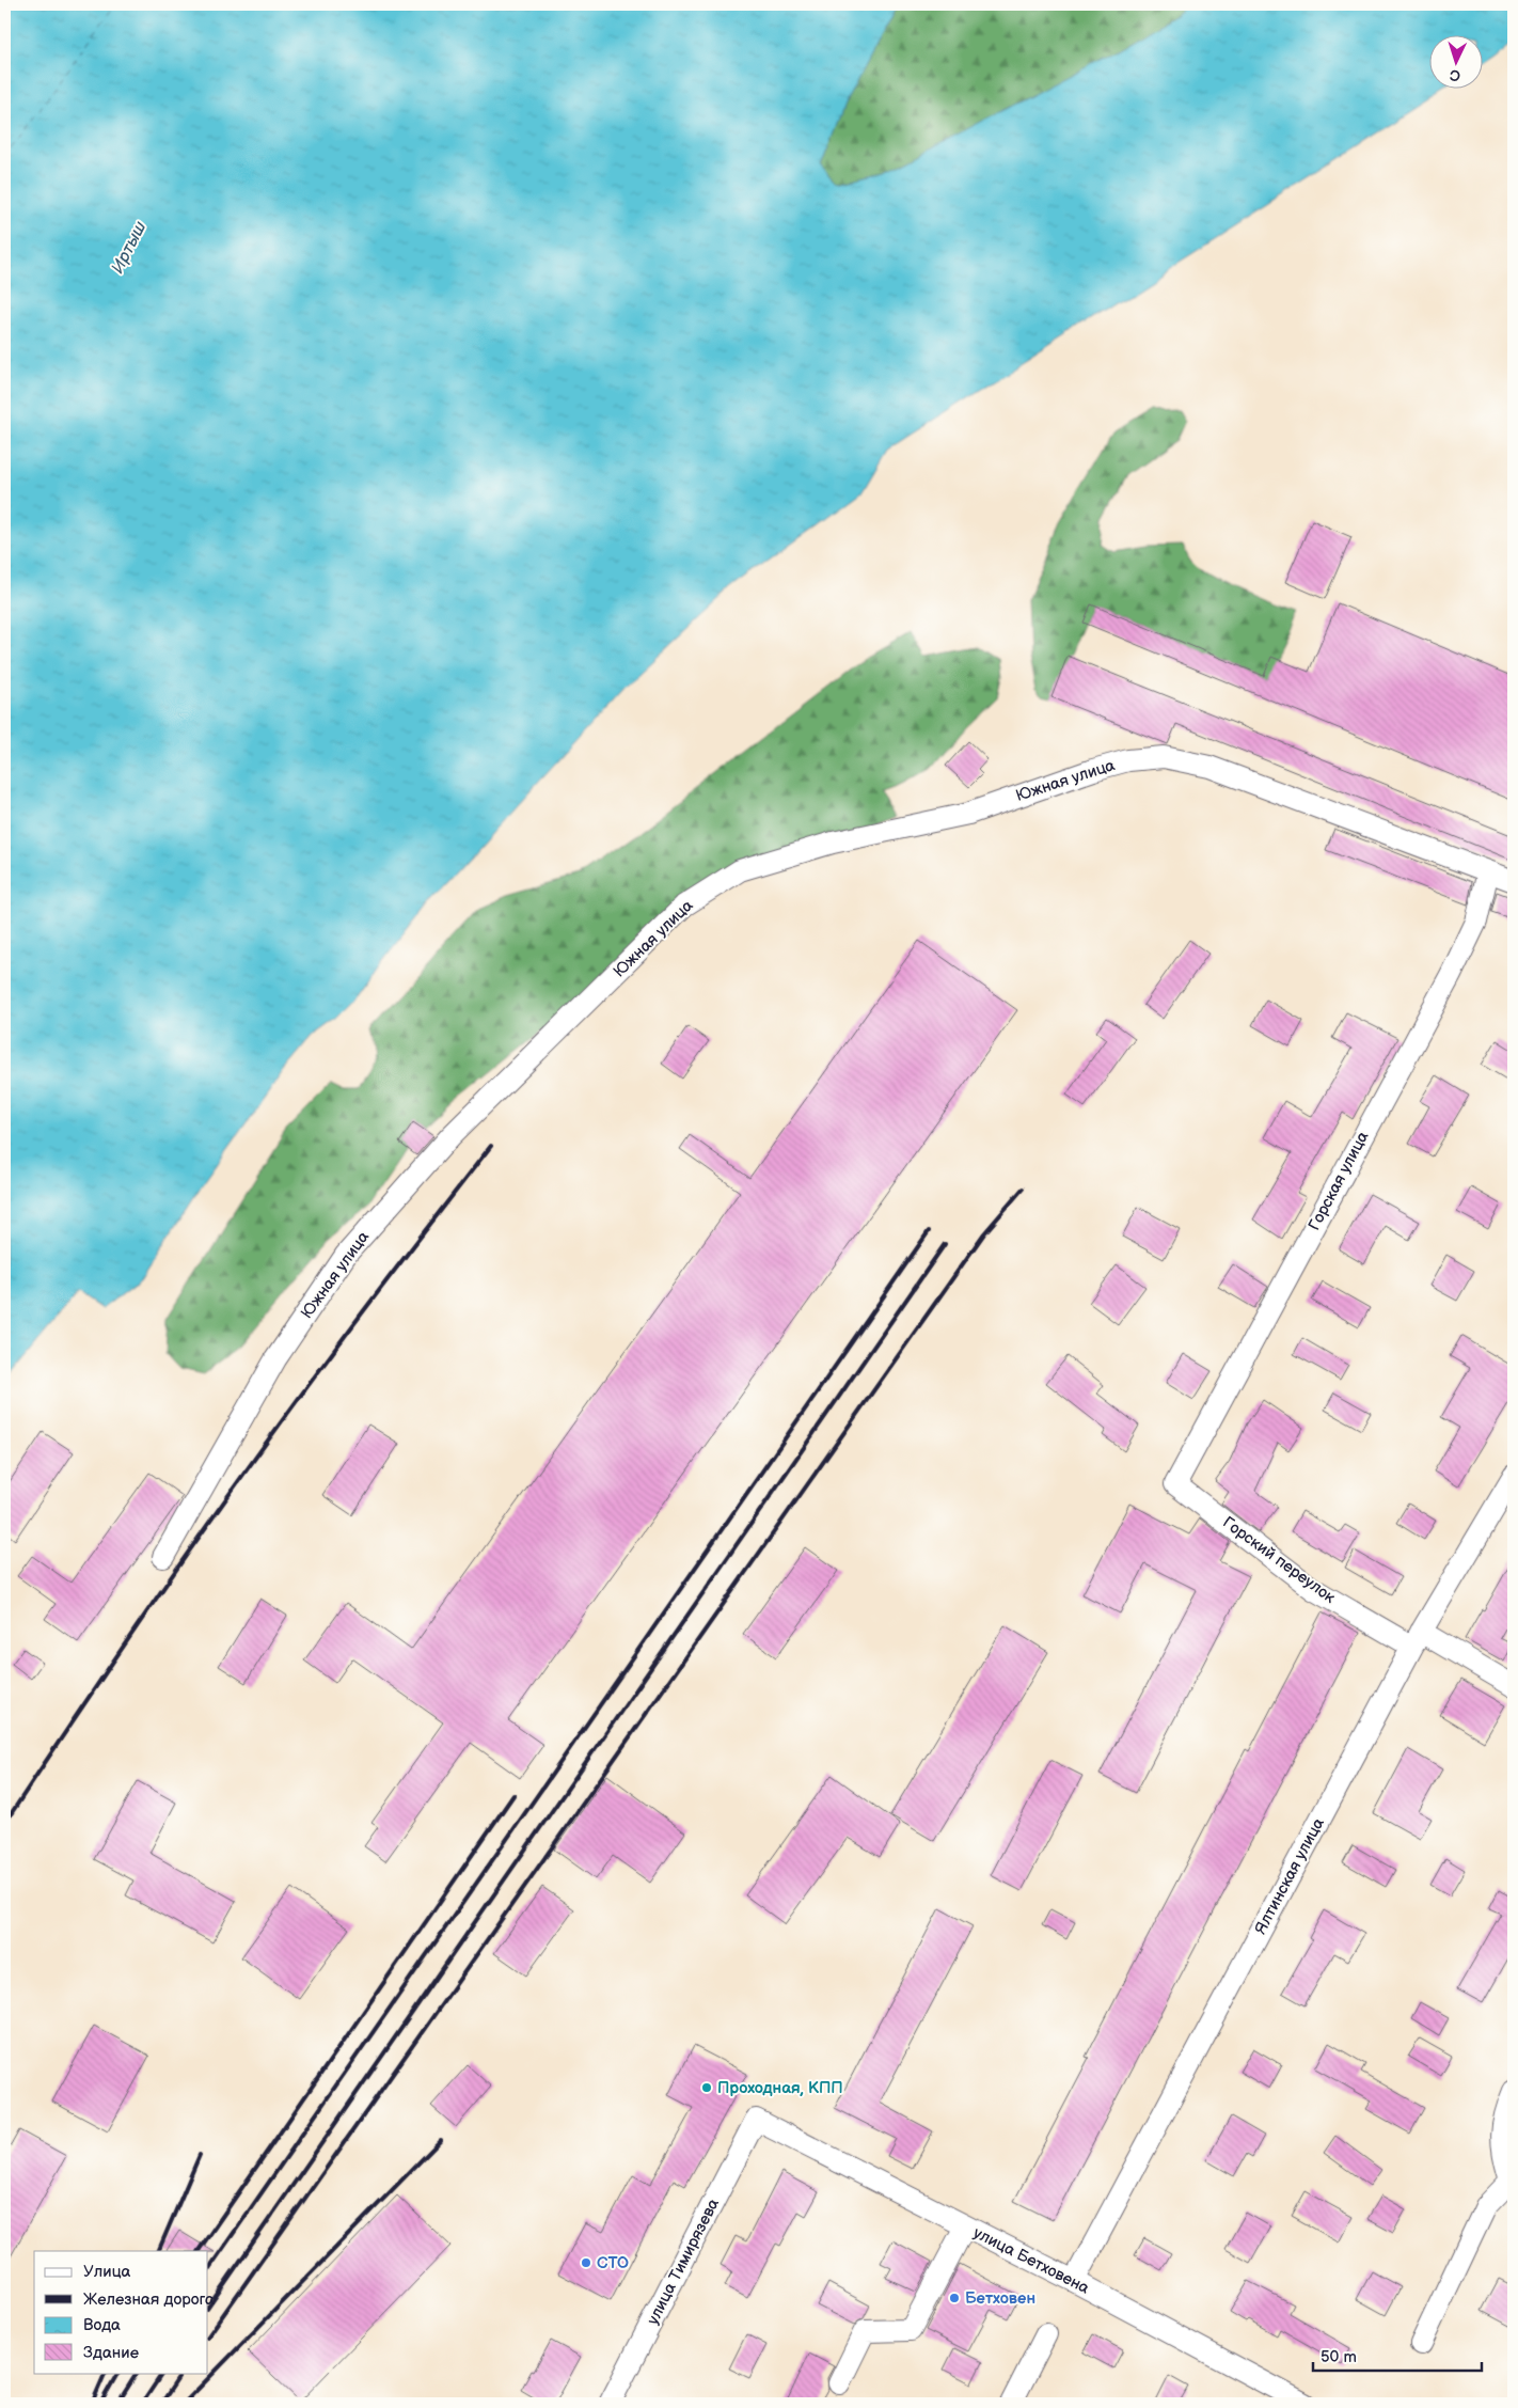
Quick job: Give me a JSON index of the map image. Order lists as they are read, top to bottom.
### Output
{
  "streets": {
    "street": [
      "Южная улица",
      "Горская улица",
      "Горский переулок",
      "Ялтинская улица",
      "улица Бетховена",
      "улица Тимирязева"
    ]
  },
  "crossings": [
    ["Южная улица", "Горская улица"],
    ["Горская улица", "Горский переулок"],
    ["Горский переулок", "Ялтинская улица"],
    ["Ялтинская улица", "улица Бетховена"],
    ["улица Бетховена", "улица Тимирязева"]
  ],
  "water": ["Иртыш"],
  "places": ["Проходная, КПП", "СТО", "Бетховен"],
  "legend": [
    "Улица",
    "Железная дорога",
    "Вода",
    "Здание"
  ],
  "scale_bar": "50 m",
  "north": "bottom"
}
